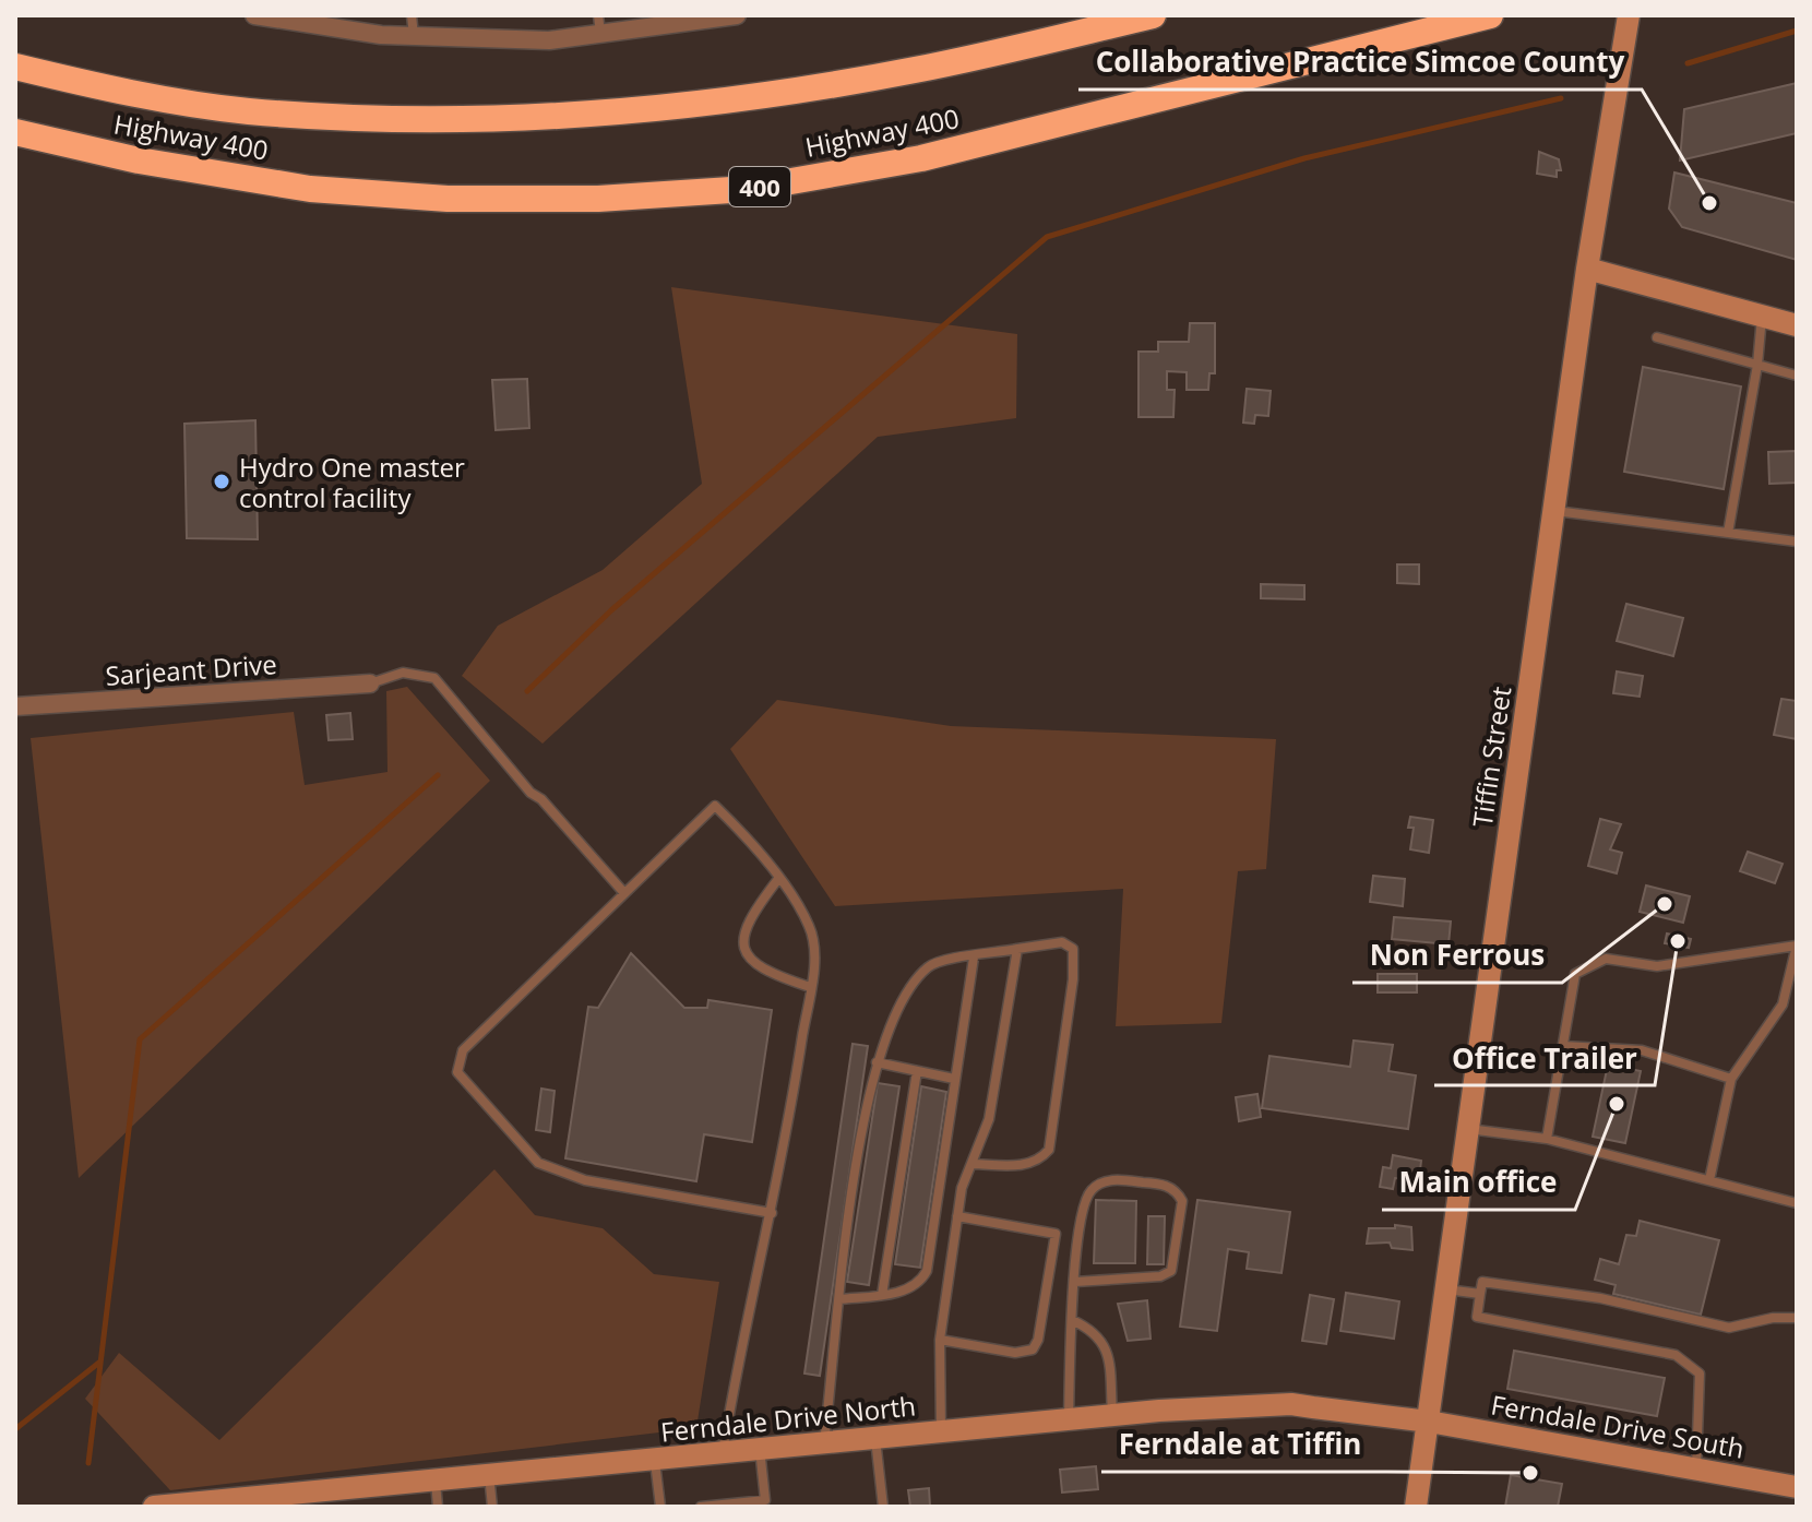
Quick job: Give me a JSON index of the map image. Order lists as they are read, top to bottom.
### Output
{
  "streets": {
    "highway": ["Highway 400", "400"],
    "street": [
      "Sarjeant Drive",
      "Tiffin Street",
      "Ferndale Drive North",
      "Ferndale Drive South"
    ]
  },
  "crossings": [
    ["Tiffin Street", "Ferndale Drive North"],
    ["Tiffin Street", "Ferndale Drive South"],
    ["Ferndale Drive North", "Ferndale Drive South"]
  ],
  "places": [
    "Collaborative Practice Simcoe County",
    "Hydro One master control facility",
    "Non Ferrous",
    "Office Trailer",
    "Main office",
    "Ferndale at Tiffin"
  ]
}
